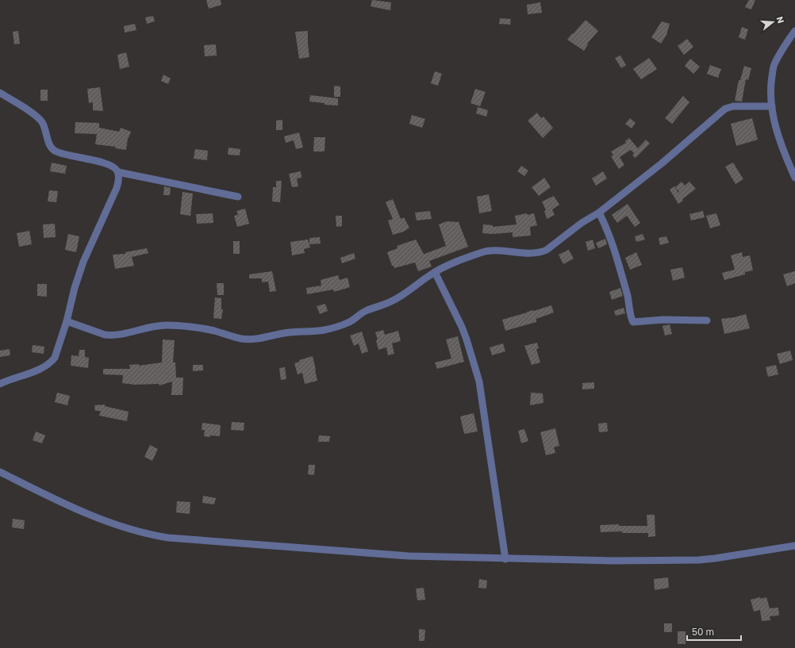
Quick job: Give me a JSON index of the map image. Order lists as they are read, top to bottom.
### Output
{
  "scale_bar": "50 m",
  "north": "right"
}
